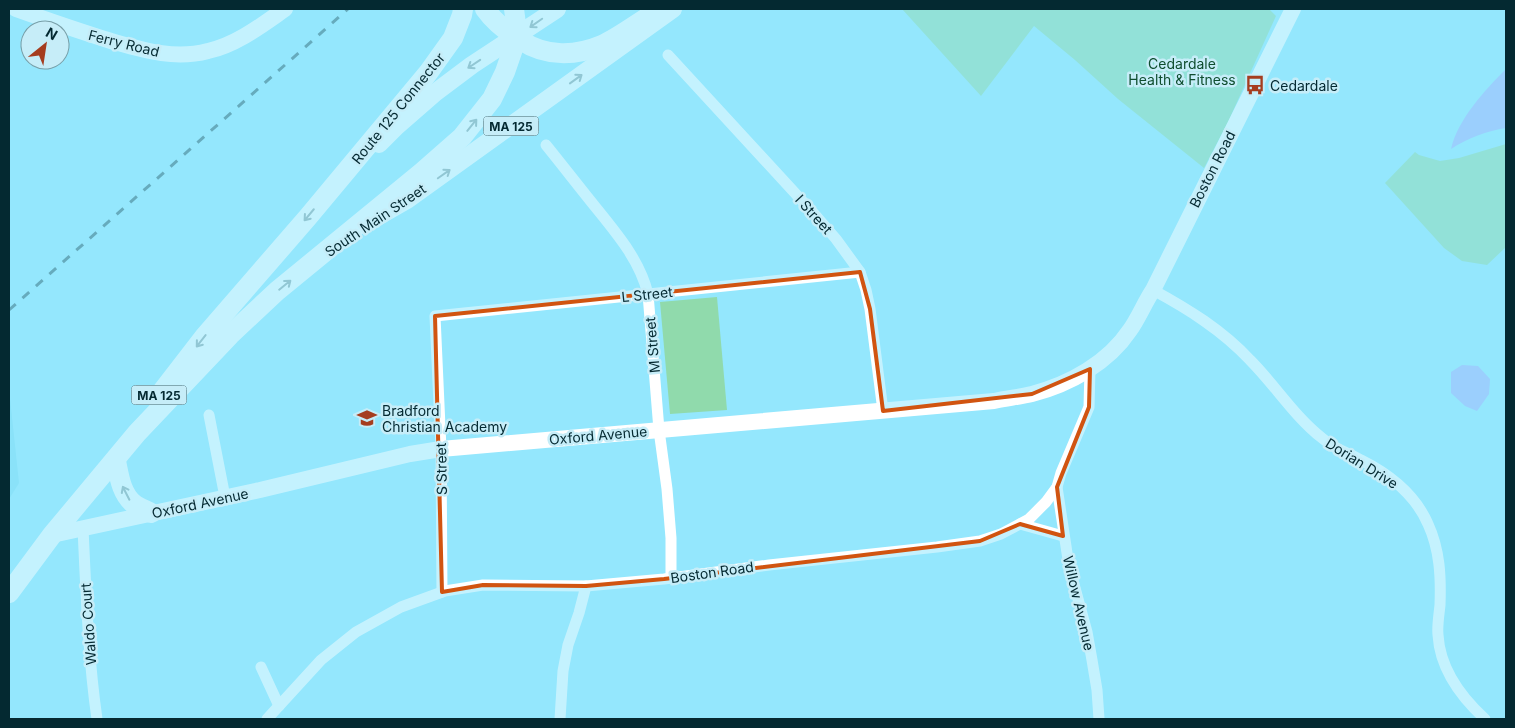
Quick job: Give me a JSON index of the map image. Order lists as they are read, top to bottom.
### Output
{
  "streets": {
    "highway": ["Route 125 Connector", "MA 125", "South Main Street"],
    "street": [
      "Ferry Road",
      "Boston Road",
      "I Street",
      "L Street",
      "M Street",
      "Oxford Avenue",
      "Dorian Drive",
      "S Street",
      "Willow Avenue",
      "Waldo Court"
    ]
  },
  "crossings": [
    ["Route 125 Connector", "South Main Street"],
    ["MA 125", "South Main Street"],
    ["MA 125", "Oxford Avenue"],
    ["Boston Road", "M Street"],
    ["Boston Road", "Oxford Avenue"],
    ["Boston Road", "Dorian Drive"],
    ["Boston Road", "S Street"],
    ["Boston Road", "Willow Avenue"],
    ["I Street", "L Street"],
    ["I Street", "Oxford Avenue"],
    ["South Main Street", "Oxford Avenue"],
    ["L Street", "M Street"],
    ["L Street", "S Street"],
    ["M Street", "Oxford Avenue"],
    ["Oxford Avenue", "S Street"],
    ["Oxford Avenue", "Waldo Court"]
  ],
  "parks": ["Cedardale Health & Fitness"],
  "places": {
    "bus stop": ["Cedardale"],
    "school or university": ["Bradford Christian Academy"]
  },
  "north": "top right"
}
